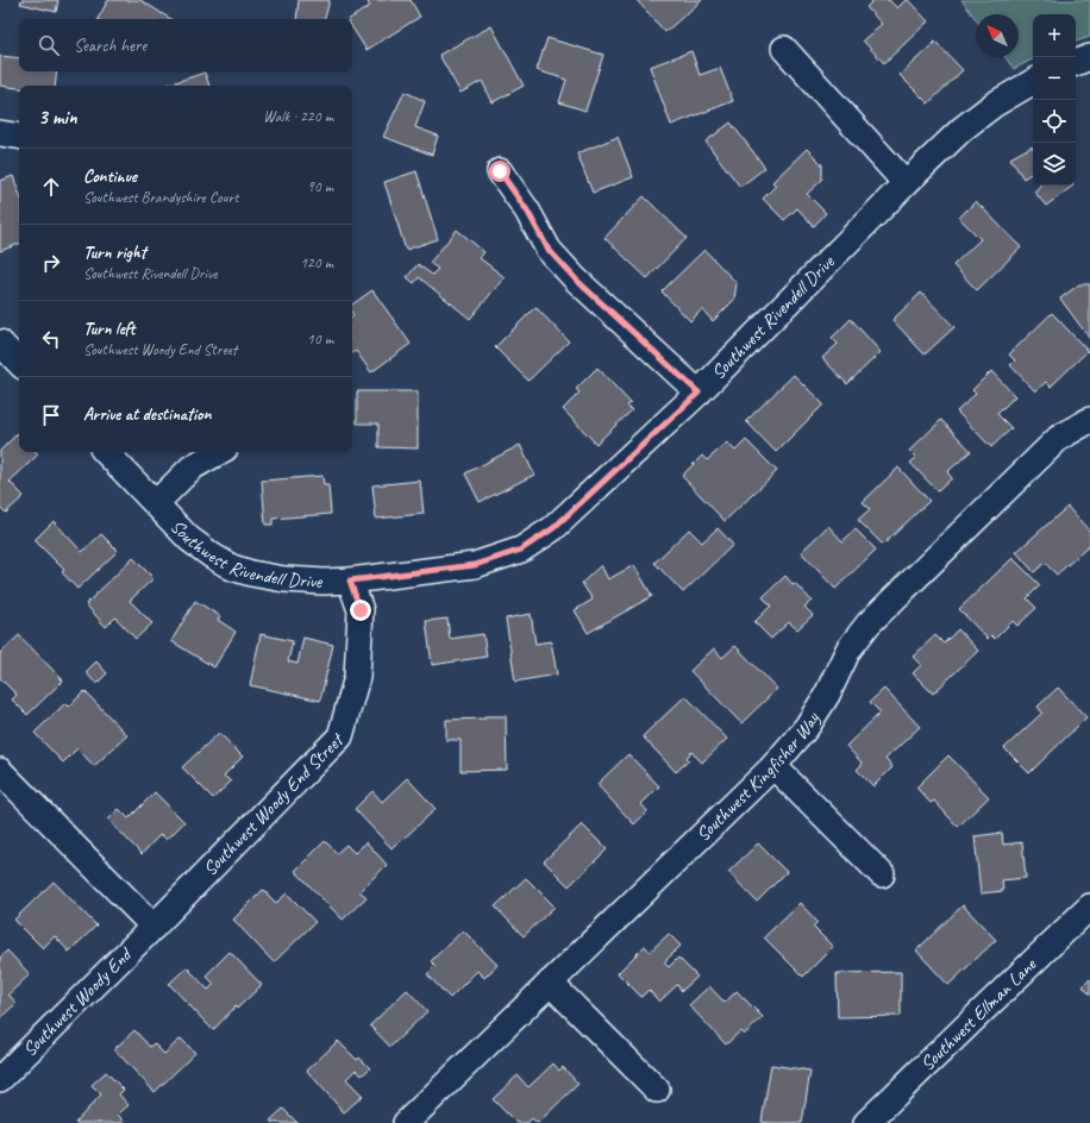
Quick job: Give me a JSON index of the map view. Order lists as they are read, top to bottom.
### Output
{
  "streets": {
    "street": [
      "Southwest Rivendell Drive",
      "Southwest Kingfisher Way",
      "Southwest Woody End Street",
      "Southwest Woody End",
      "Southwest Ellman Lane"
    ]
  },
  "crossings": [
    ["Southwest Rivendell Drive", "Southwest Woody End Street"],
    ["Southwest Woody End Street", "Southwest Woody End"]
  ],
  "north": "top left",
  "page": {
    "map_buttons": ["+", "−"],
    "search": "Search here",
    "heading": ["3 min", "Walk · 220 m"],
    "list": [
      ["Continue", "Southwest Brandyshire Court", "90 m"],
      ["Turn right", "Southwest Rivendell Drive", "120 m"],
      ["Turn left", "Southwest Woody End Street", "10 m"],
      "Arrive at destination"
    ]
  }
}
